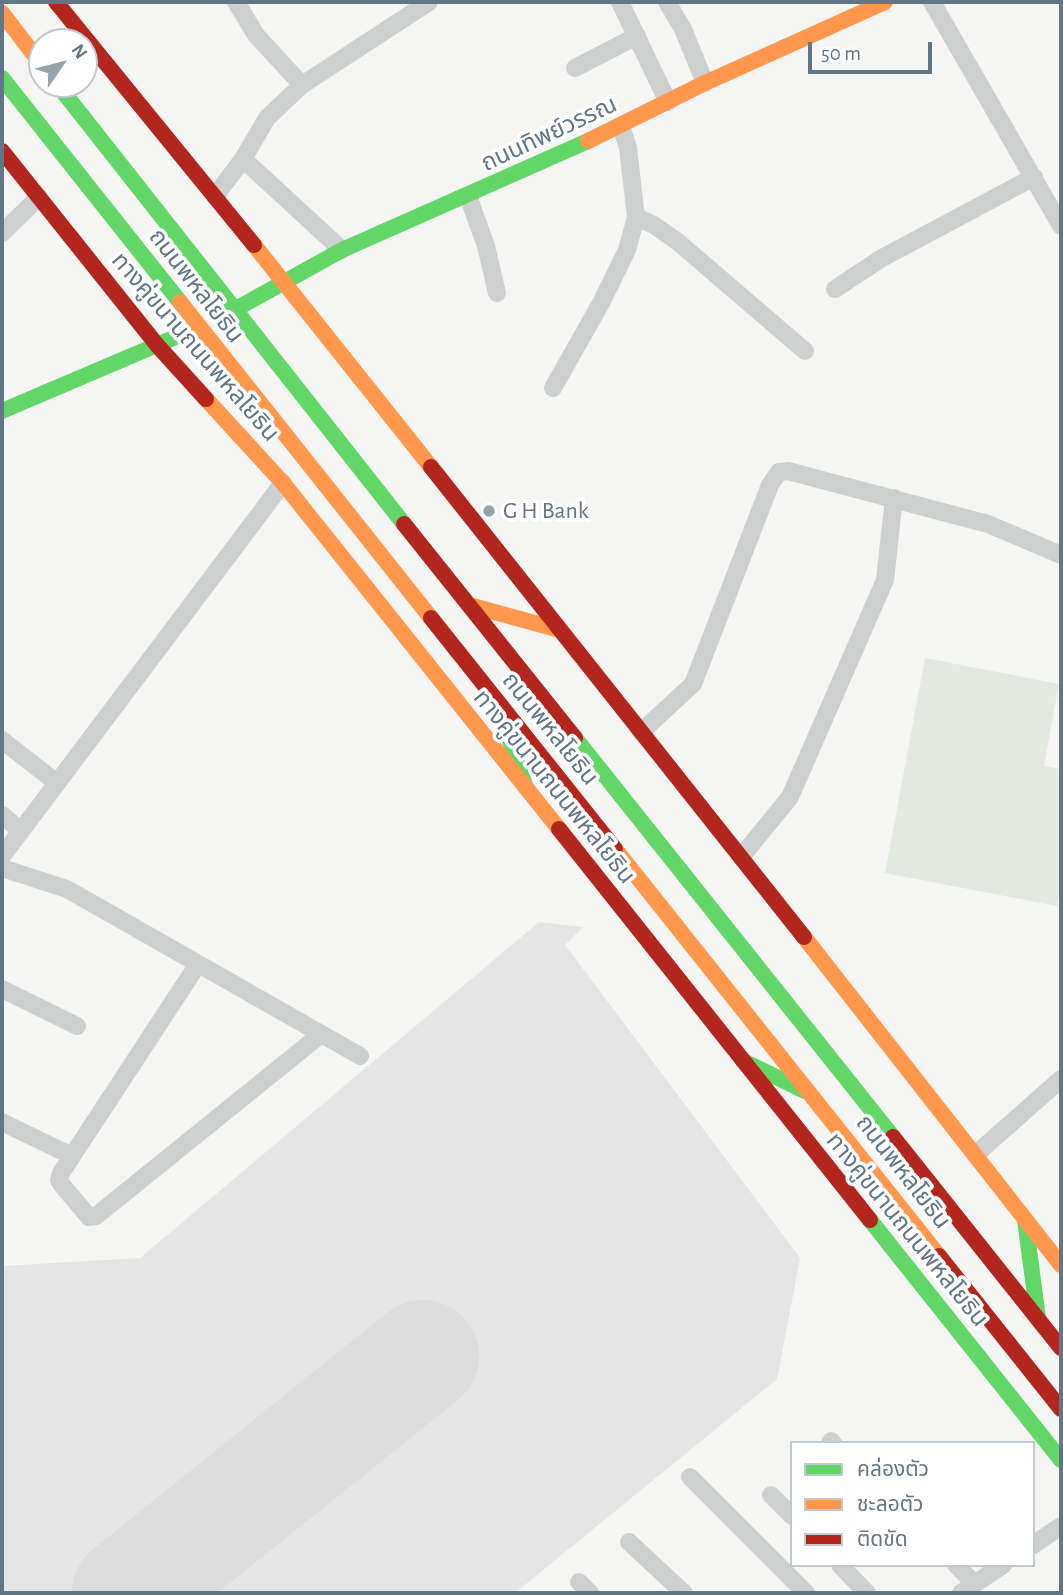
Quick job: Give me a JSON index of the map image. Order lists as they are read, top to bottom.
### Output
{
  "streets": {
    "main road": ["ถนนทิพย์วรรณ", "ถนนพหลโยธิน", "ทางคู่ขนานถนนพหลโยธิน"]
  },
  "crossings": [
    ["ถนนทิพย์วรรณ", "ถนนพหลโยธิน"],
    ["ถนนทิพย์วรรณ", "ทางคู่ขนานถนนพหลโยธิน"]
  ],
  "places": ["G H Bank"],
  "legend": ["คล่องตัว", "ชะลอตัว", "ติดขัด"],
  "scale_bar": "50 m",
  "north": "top right"
}
